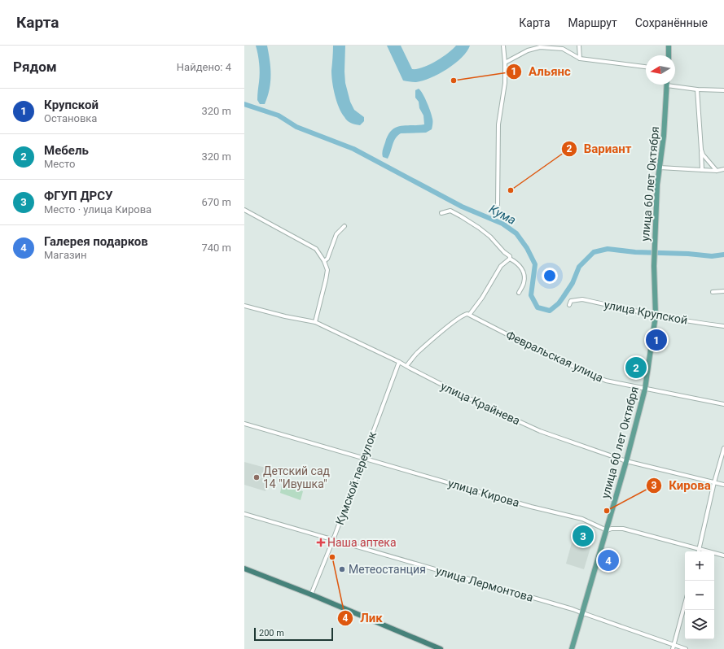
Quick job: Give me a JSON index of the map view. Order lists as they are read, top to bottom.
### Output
{
  "streets": {
    "main road": ["улица 60 лет Октября"],
    "street": [
      "улица Крупской",
      "Февральская улица",
      "улица Крайнева",
      "Кумской переулок",
      "улица Кирова",
      "улица Лермонтова"
    ]
  },
  "crossings": [
    ["улица 60 лет Октября", "улица Крупской"],
    ["улица 60 лет Октября", "Февральская улица"],
    ["улица 60 лет Октября", "улица Крайнева"],
    ["улица 60 лет Октября", "улица Кирова"],
    ["улица 60 лет Октября", "улица Лермонтова"],
    ["Февральская улица", "улица Крайнева"],
    ["улица Крайнева", "Кумской переулок"],
    ["Кумской переулок", "улица Кирова"],
    ["Кумской переулок", "улица Лермонтова"]
  ],
  "water": ["Кума"],
  "places": {
    "other": [
      "Альянс",
      "Вариант",
      "Детский сад 14 \"Ивушка\"",
      "Кирова",
      "Лик",
      "Метеостанция"
    ],
    "health": ["Наша аптека"]
  },
  "scale_bar": "200 m",
  "north": "left",
  "page": {
    "header": "Карта",
    "nav": ["Карта", "Маршрут", "Сохранённые"],
    "heading": ["Рядом", "Найдено: 4"],
    "list": [
      {
        "mark": "1",
        "name": "Крупской",
        "note": "Остановка",
        "value": "320 m"
      },
      {
        "mark": "2",
        "name": "Мебель",
        "note": "Место",
        "value": "320 m"
      },
      {
        "mark": "3",
        "name": "ФГУП ДРСУ",
        "note": "Место · улица Кирова",
        "value": "670 m"
      },
      {
        "mark": "4",
        "name": "Галерея подарков",
        "note": "Магазин",
        "value": "740 m"
      }
    ],
    "pins": [
      "1",
      "2",
      "3",
      "4"
    ],
    "map_buttons": ["+", "−"],
    "scale": "200 m"
  }
}
